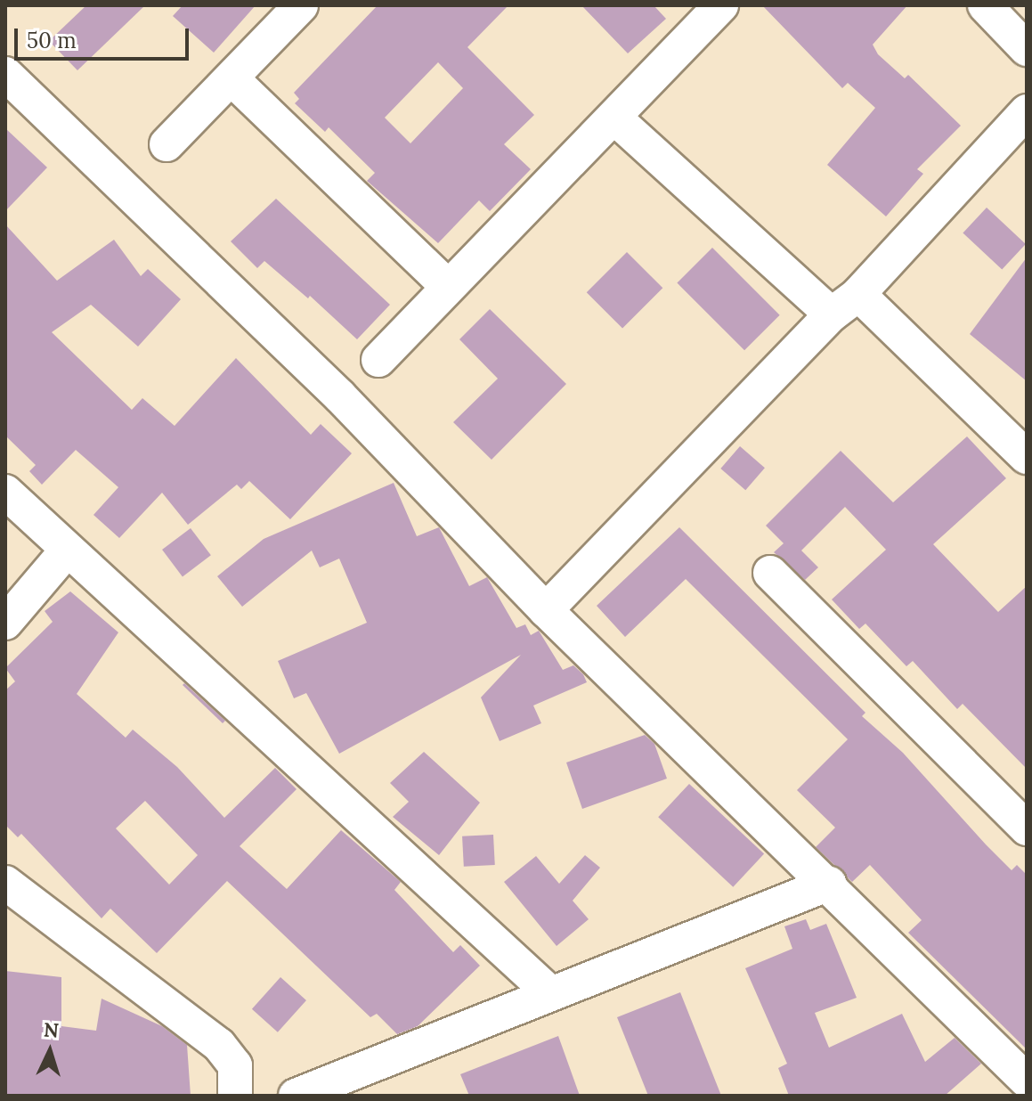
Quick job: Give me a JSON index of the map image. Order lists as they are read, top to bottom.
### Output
{
  "scale_bar": "50 m",
  "north": "top"
}
